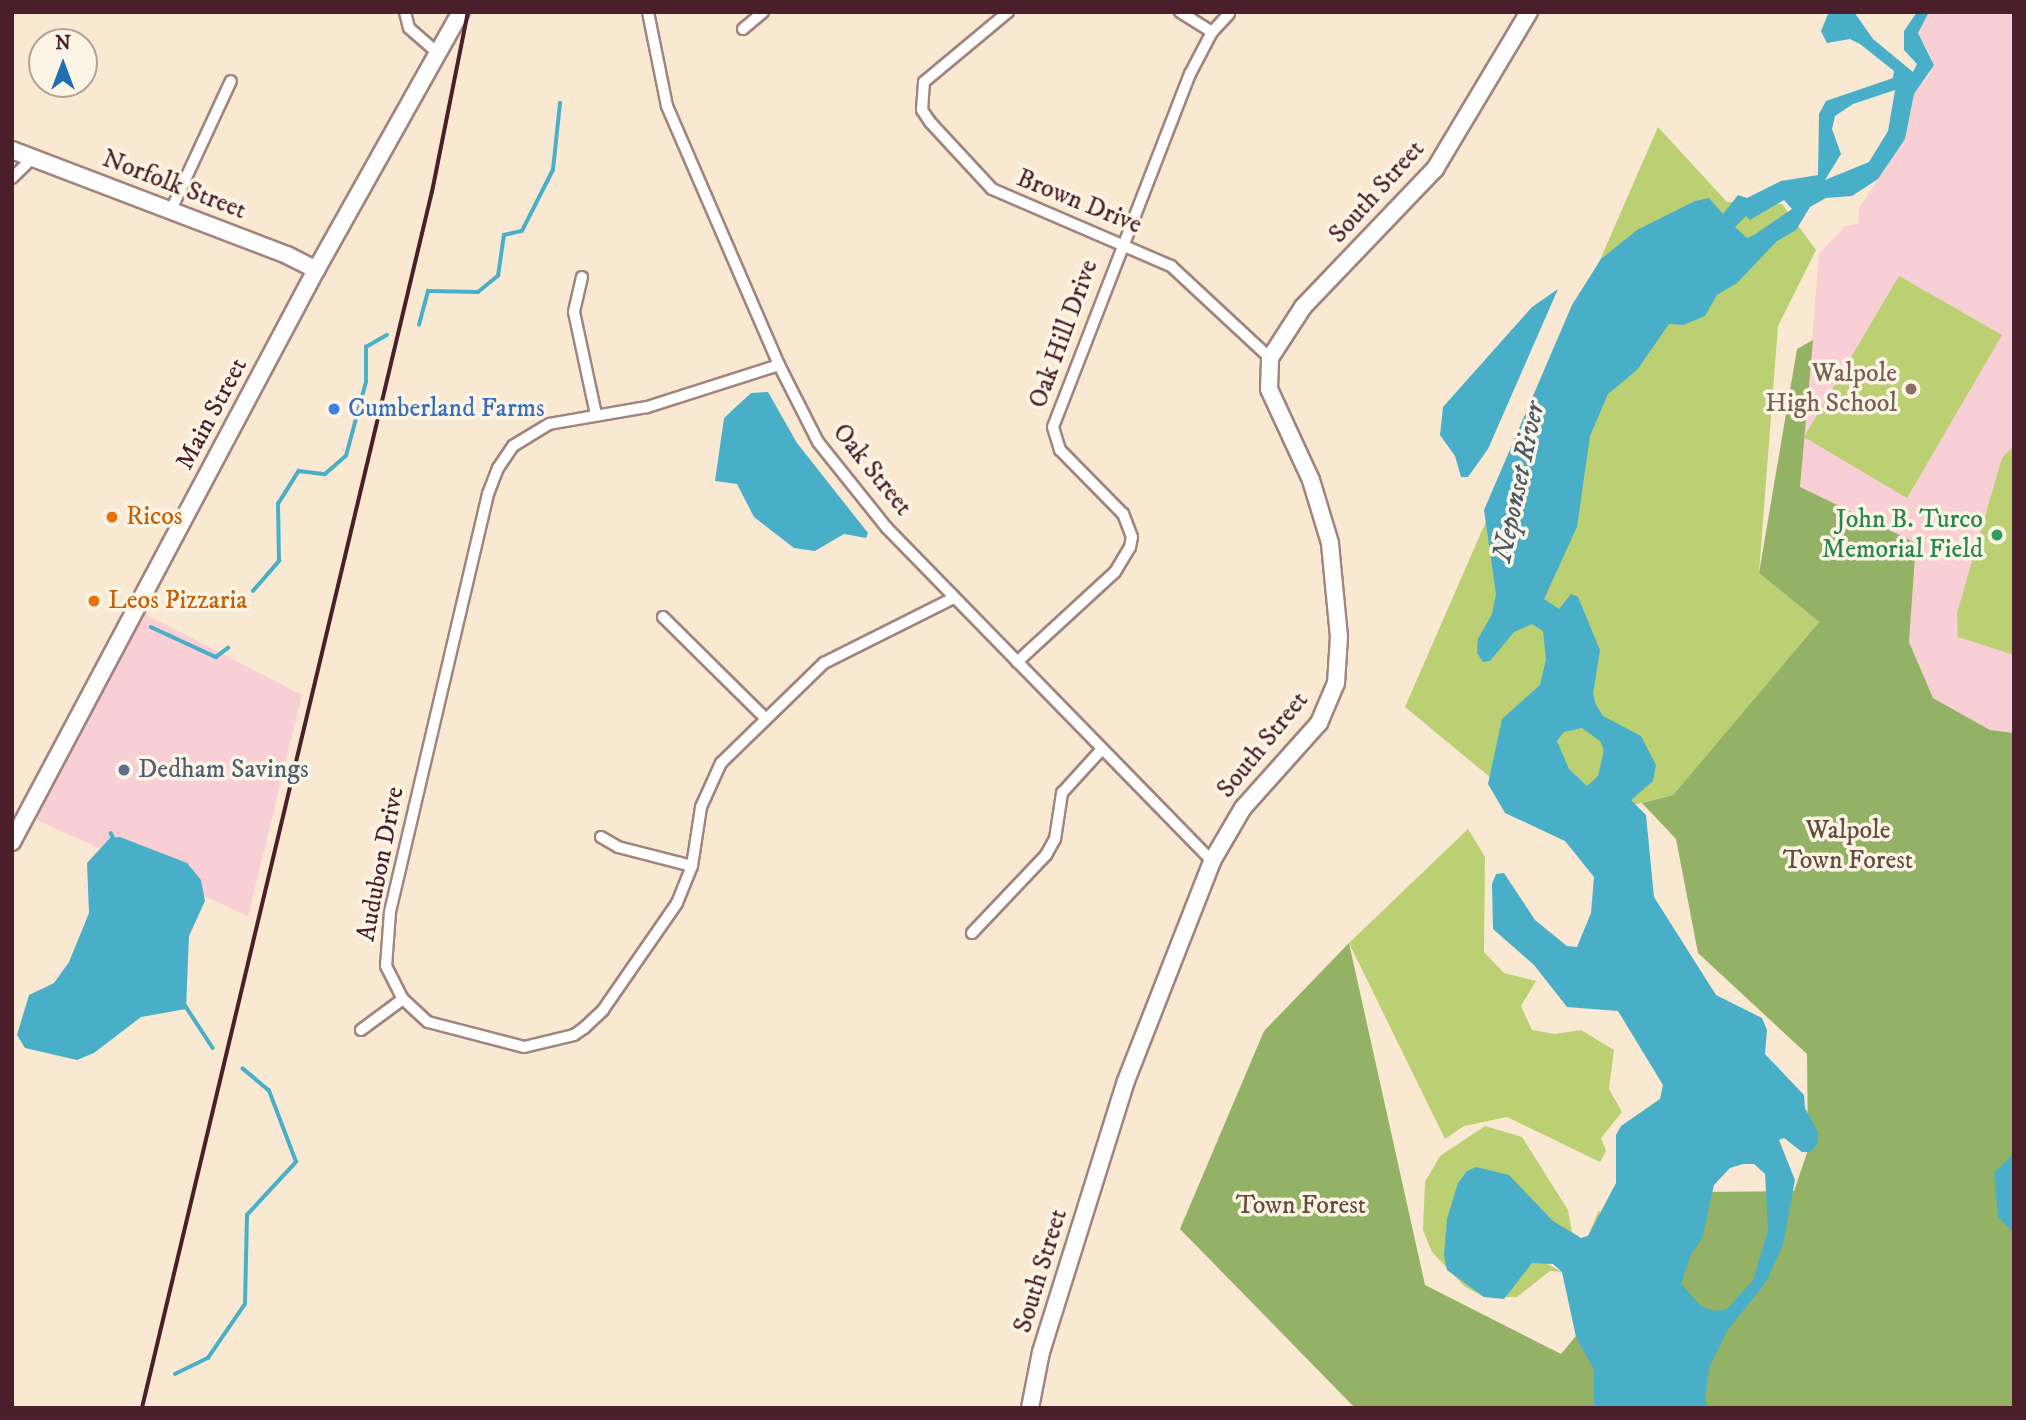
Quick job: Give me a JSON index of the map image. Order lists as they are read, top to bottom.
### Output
{
  "streets": {
    "street": [
      "Norfolk Street",
      "South Street",
      "Brown Drive",
      "Oak Hill Drive",
      "Main Street",
      "Oak Street",
      "Audubon Drive"
    ]
  },
  "crossings": [
    ["Norfolk Street", "Main Street"],
    ["South Street", "Brown Drive"],
    ["South Street", "Oak Street"],
    ["Brown Drive", "Oak Hill Drive"],
    ["Oak Hill Drive", "Oak Street"],
    ["Oak Street", "Audubon Drive"]
  ],
  "water": ["Neponset River"],
  "parks": ["Walpole Town Forest", "Town Forest"],
  "places": [
    "Walpole High School",
    "Cumberland Farms",
    "Ricos",
    "John B. Turco Memorial Field",
    "Leos Pizzaria",
    "Dedham Savings"
  ],
  "north": "top"
}
